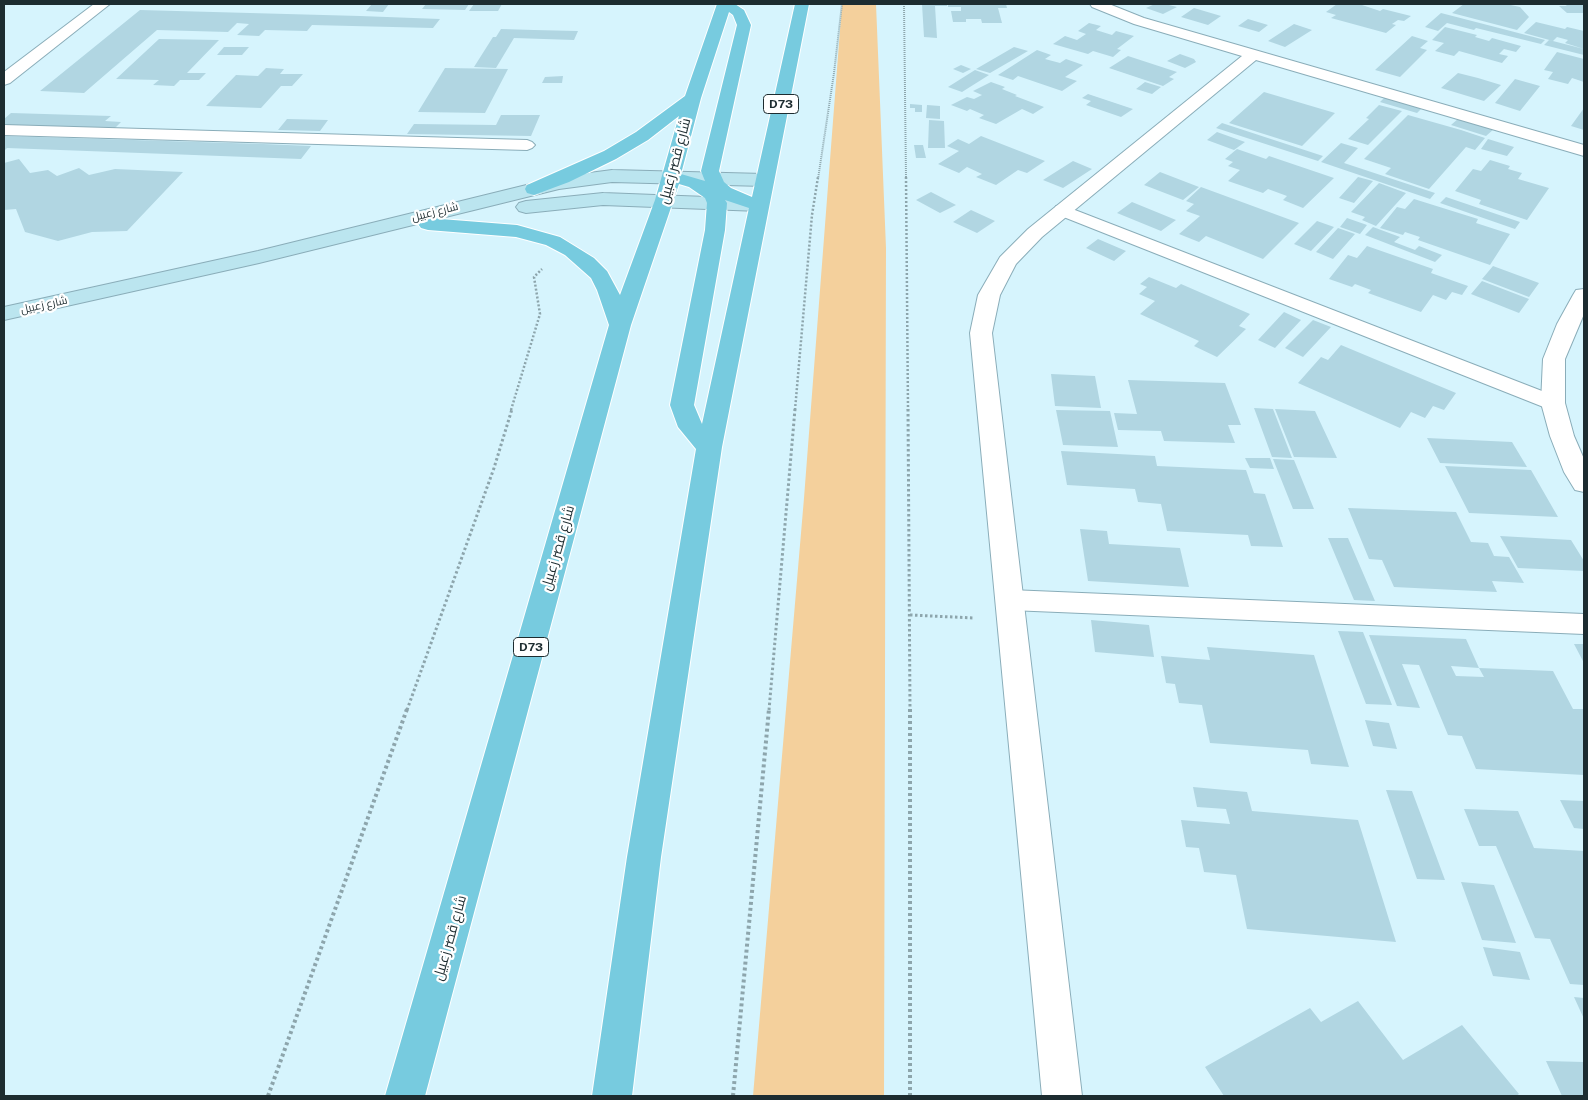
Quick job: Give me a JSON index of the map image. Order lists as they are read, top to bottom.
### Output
{
  "streets": {
    "main road": ["D73", "شارع قصر زعبيل"],
    "street": ["شارع زعبيل"]
  },
  "crossings": [
    ["شارع قصر زعبيل", "شارع زعبيل"]
  ]
}
